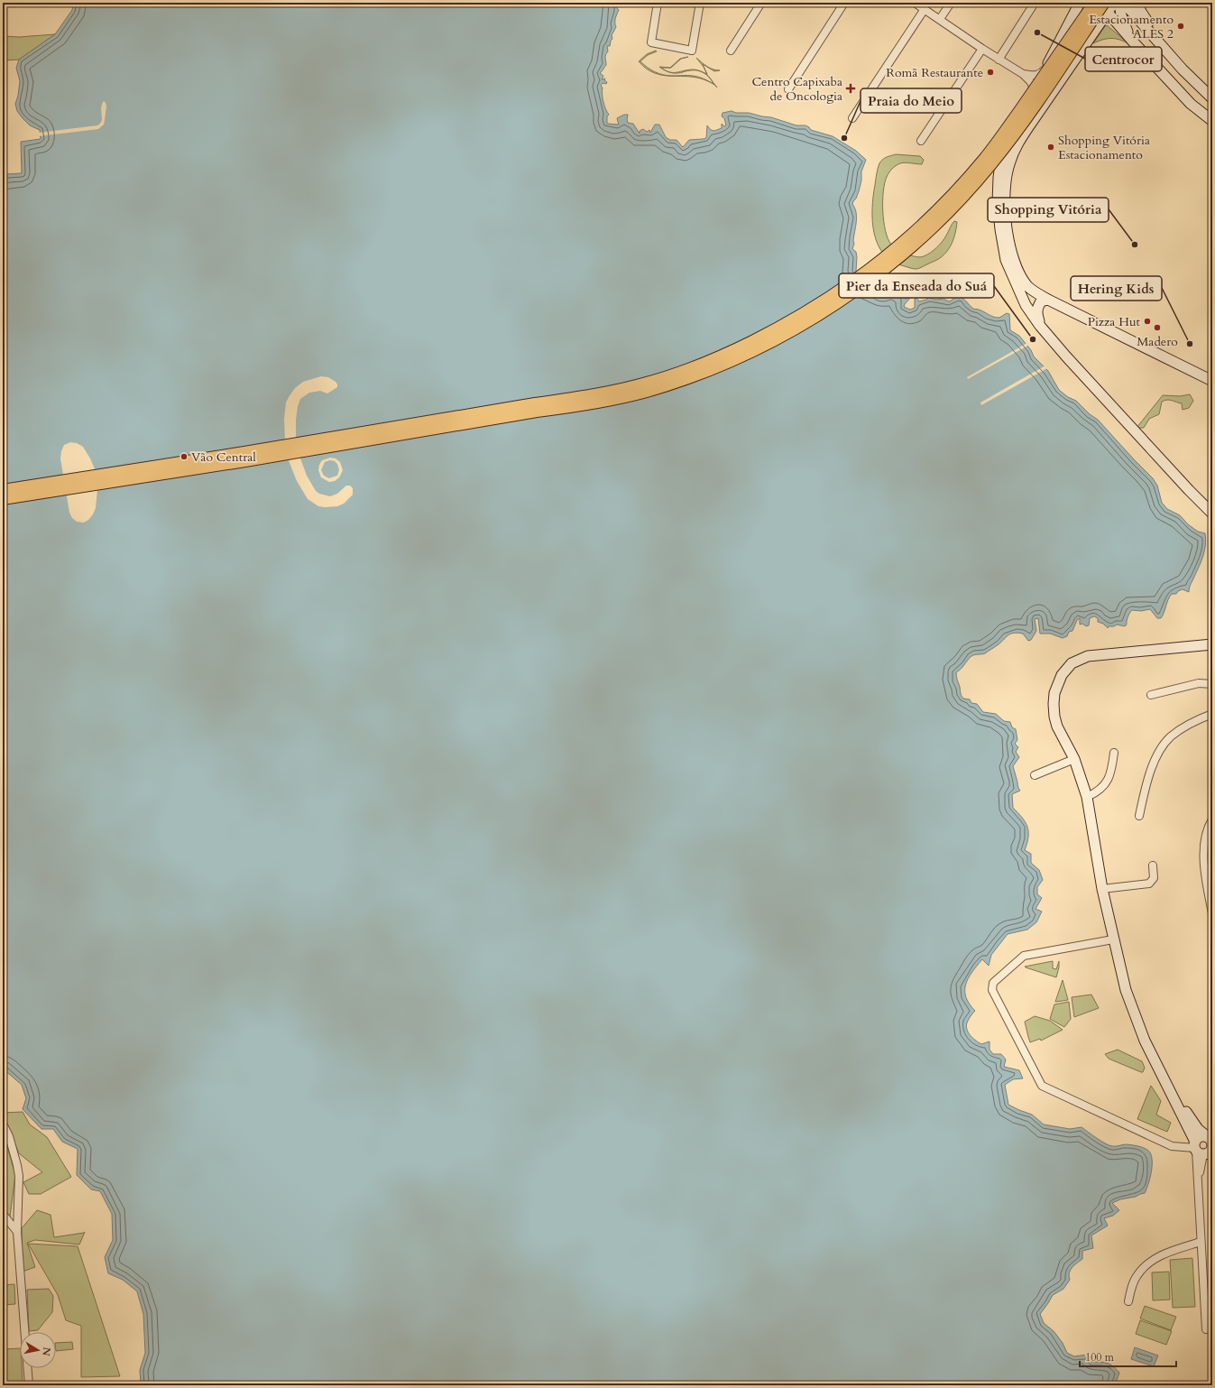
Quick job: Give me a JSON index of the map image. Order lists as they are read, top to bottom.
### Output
{
  "places": {
    "other": [
      "Estacionamento ALES 2",
      "Centrocor",
      "Romã Restaurante",
      "Praia do Meio",
      "Shopping Vitória Estacionamento",
      "Shopping Vitória",
      "Pizza Hut",
      "Madero",
      "Pier da Enseada do Suá",
      "Hering Kids",
      "Vão Central"
    ],
    "health": ["Centro Capixaba de Oncologia"]
  },
  "scale_bar": "100 m",
  "north": "right"
}
